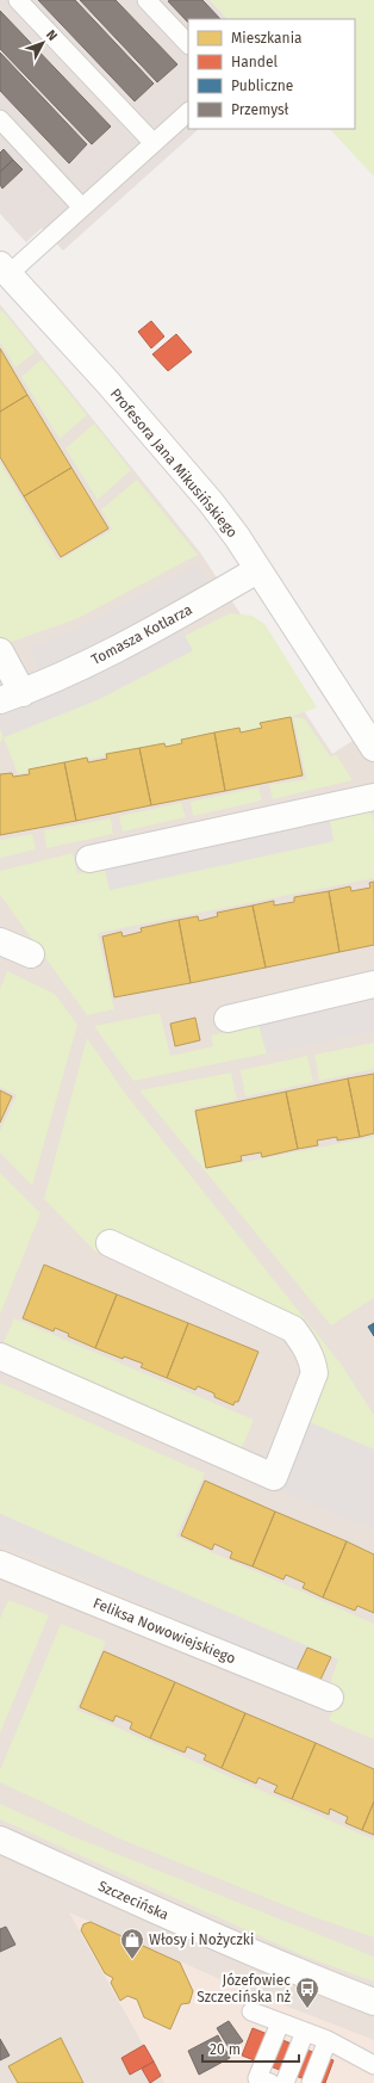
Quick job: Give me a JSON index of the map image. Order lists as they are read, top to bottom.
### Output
{
  "streets": {
    "street": [
      "Profesora Jana Mikusińskiego",
      "Tomasza Kotlarza",
      "Feliksa Nowowiejskiego",
      "Szczecińska"
    ]
  },
  "crossings": [
    ["Profesora Jana Mikusińskiego", "Tomasza Kotlarza"]
  ],
  "places": {
    "shop": ["Włosy i Nożyczki"],
    "bus stop": ["Józefowiec Szczecińska nż"]
  },
  "legend": [
    "Mieszkania",
    "Handel",
    "Publiczne",
    "Przemysł"
  ],
  "scale_bar": "20 m",
  "north": "top right"
}
